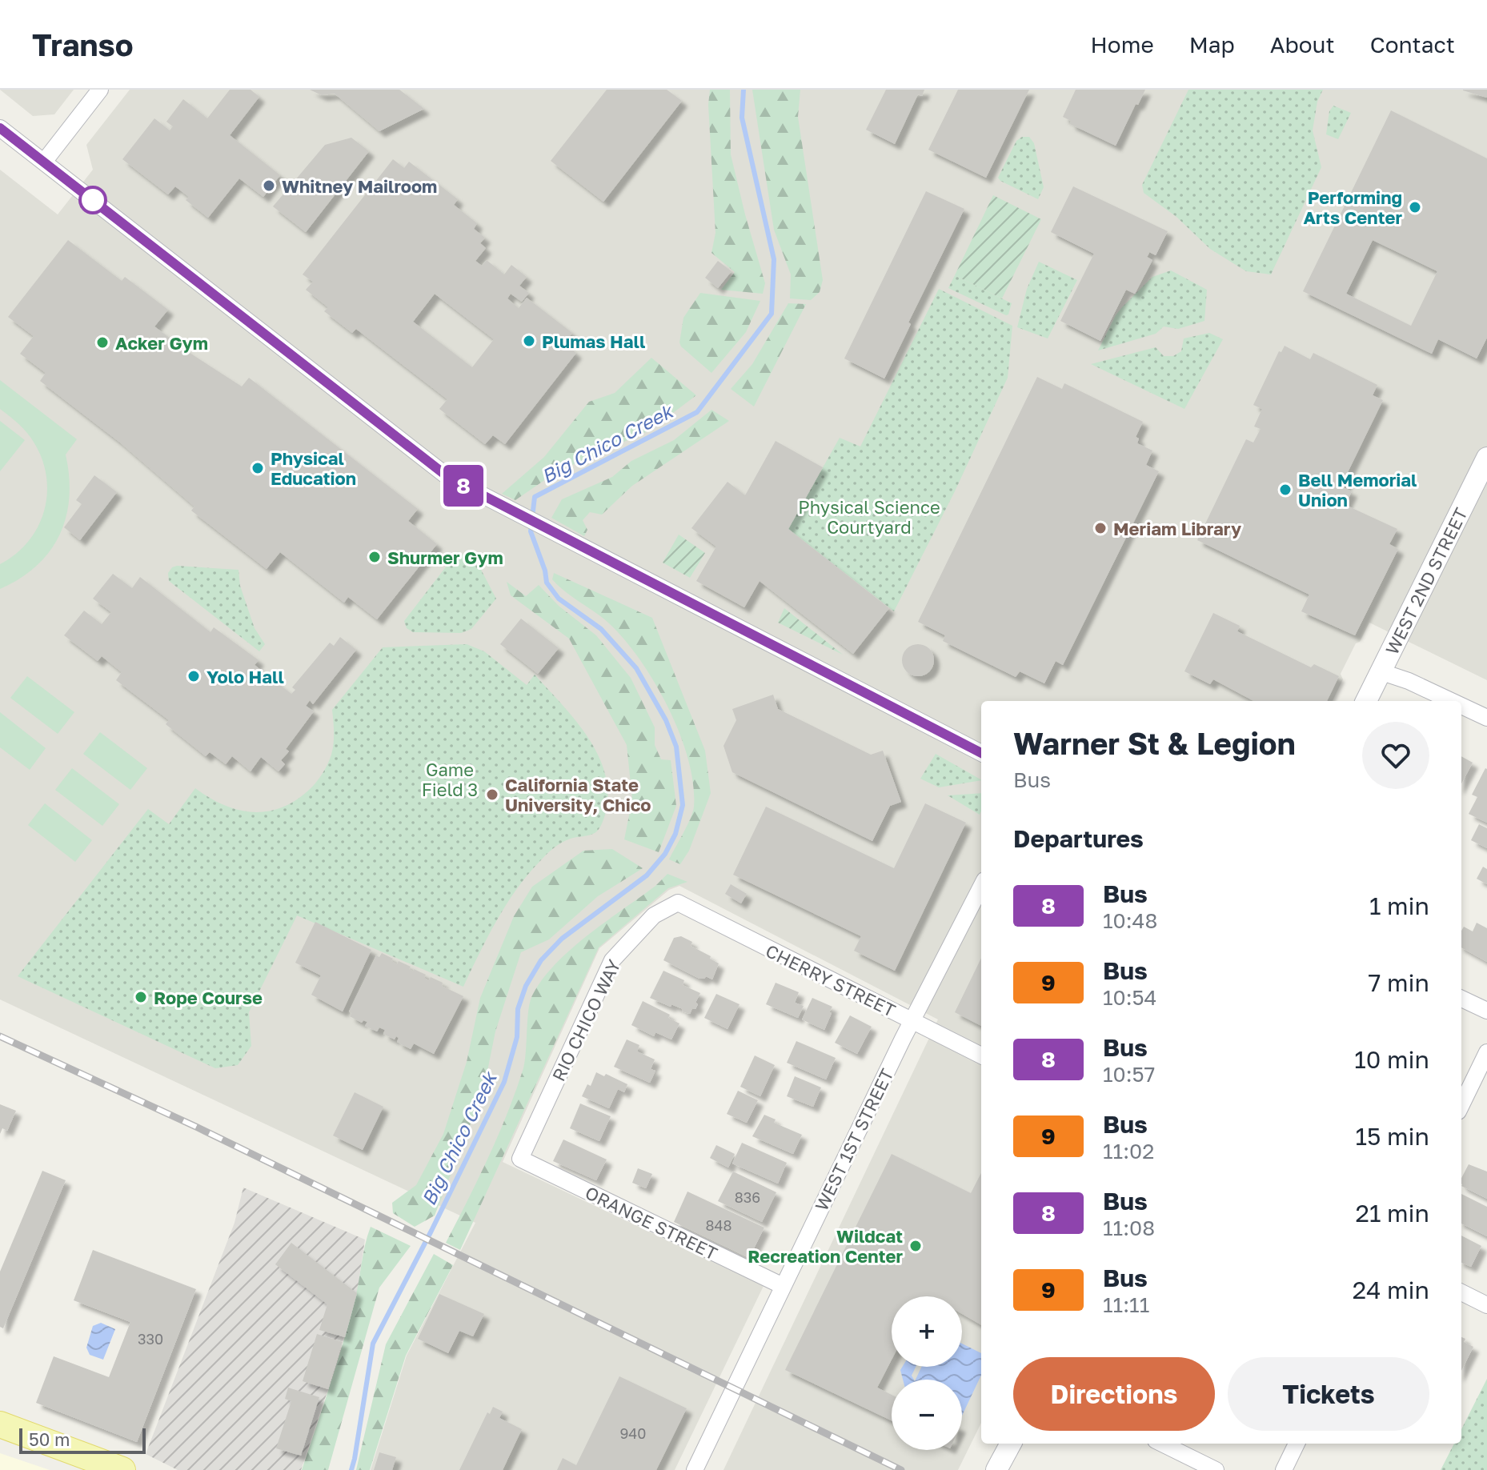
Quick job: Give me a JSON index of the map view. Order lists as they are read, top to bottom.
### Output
{
  "streets": {
    "street": [
      "WEST 2ND STREET",
      "CHERRY STREET",
      "RIO CHICO WAY",
      "WEST 1ST STREET",
      "ORANGE STREET"
    ]
  },
  "crossings": [
    ["CHERRY STREET", "RIO CHICO WAY"],
    ["CHERRY STREET", "WEST 1ST STREET"],
    ["RIO CHICO WAY", "ORANGE STREET"],
    ["WEST 1ST STREET", "ORANGE STREET"]
  ],
  "water": ["Big Chico Creek"],
  "parks": ["Physical Science Courtyard", "Game Field 3"],
  "places": [
    "Whitney Mailroom",
    "Performing Arts Center",
    "Plumas Hall",
    "Acker Gym",
    "Physical Education",
    "Bell Memorial Union",
    "Meriam Library",
    "Shurmer Gym",
    "Yolo Hall",
    "California State University, Chico",
    "Rope Course",
    "Wildcat Recreation Center"
  ],
  "lines": ["bus line 8"],
  "house_numbers": [
    "836",
    "848",
    "330",
    "940"
  ],
  "scale_bar": "50 m",
  "page": {
    "header": "Transo",
    "nav": [
      "Home",
      "Map",
      "About",
      "Contact"
    ],
    "on_map": "8",
    "heading": [
      ["Warner St & Legion", "Bus"],
      "Departures"
    ],
    "list": [
      {
        "mark": "8",
        "name": "Bus",
        "note": "10:48",
        "value": "1 min"
      },
      {
        "mark": "9",
        "name": "Bus",
        "note": "10:54",
        "value": "7 min"
      },
      {
        "mark": "8",
        "name": "Bus",
        "note": "10:57",
        "value": "10 min"
      },
      {
        "mark": "9",
        "name": "Bus",
        "note": "11:02",
        "value": "15 min"
      },
      {
        "mark": "8",
        "name": "Bus",
        "note": "11:08",
        "value": "21 min"
      },
      {
        "mark": "9",
        "name": "Bus",
        "note": "11:11",
        "value": "24 min"
      }
    ],
    "map_buttons": ["+", "−"],
    "buttons": ["Directions", "Tickets"],
    "scale": "50 m"
  }
}
